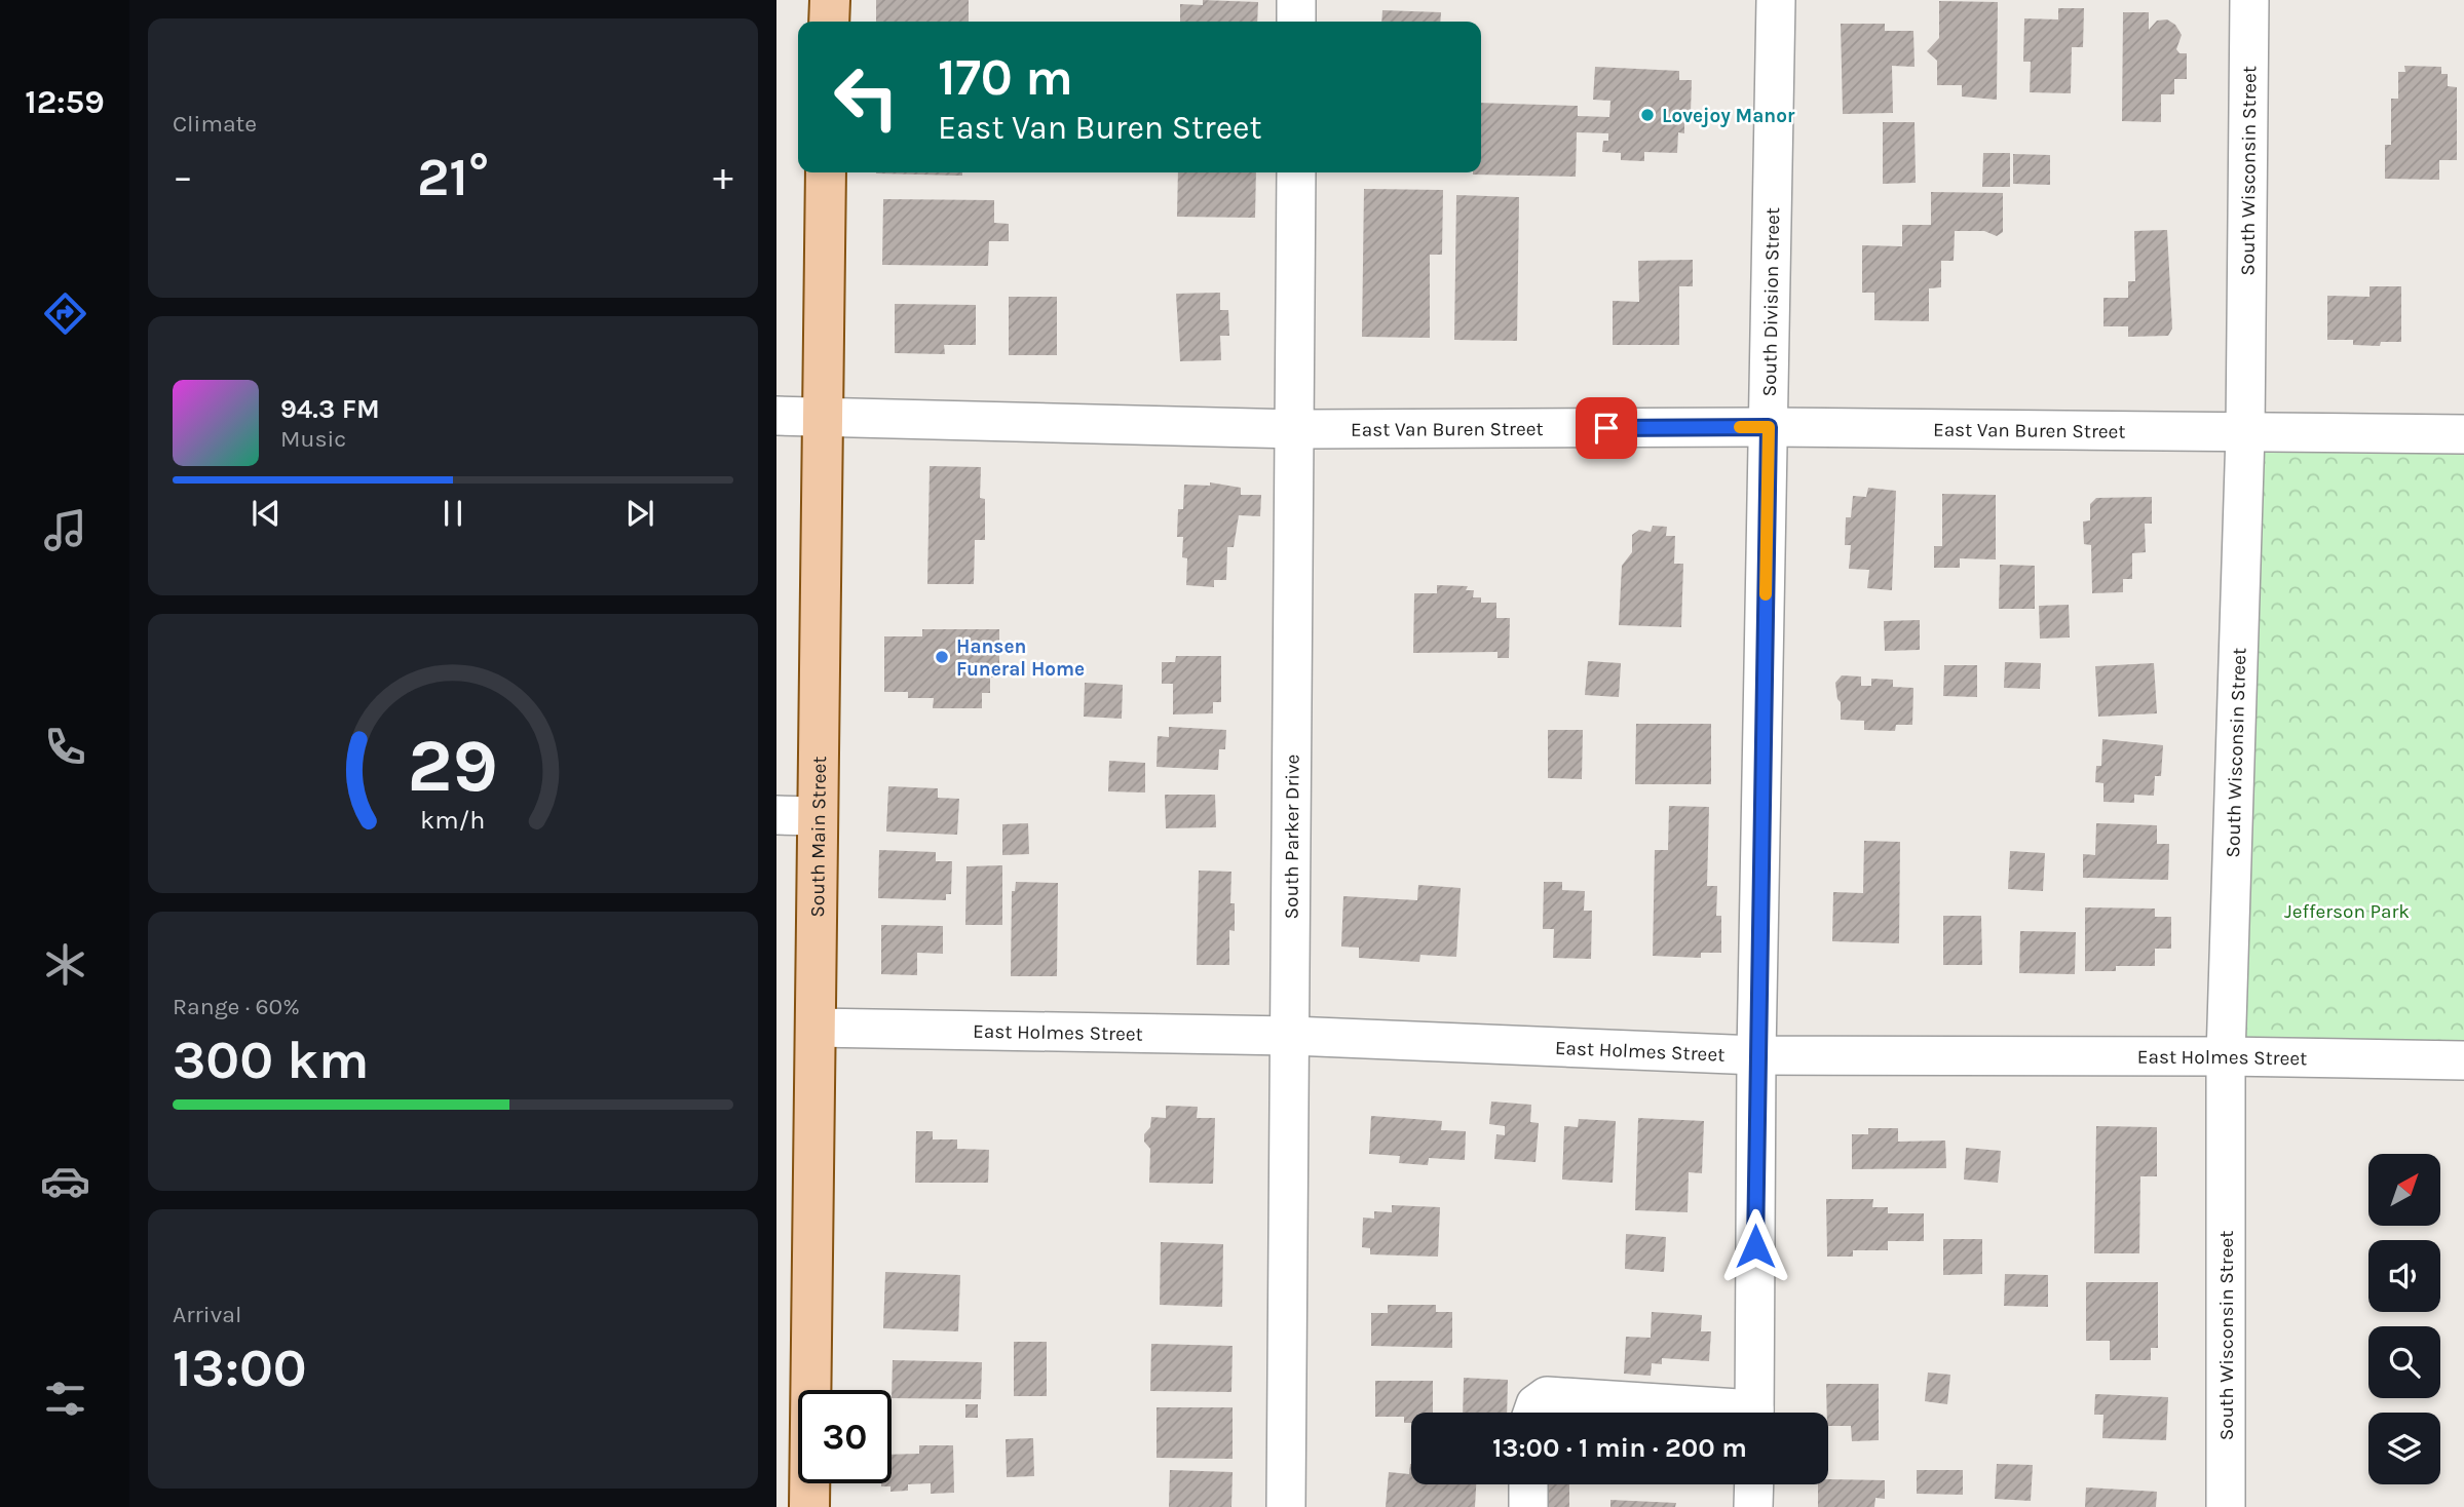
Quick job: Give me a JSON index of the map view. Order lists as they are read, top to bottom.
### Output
{
  "streets": {
    "main road": ["South Main Street"],
    "street": [
      "South Wisconsin Street",
      "South Division Street",
      "East Van Buren Street",
      "South Parker Drive",
      "East Holmes Street"
    ]
  },
  "crossings": [
    ["South Wisconsin Street", "East Van Buren Street"],
    ["South Wisconsin Street", "East Holmes Street"],
    ["South Division Street", "East Van Buren Street"],
    ["South Division Street", "East Holmes Street"],
    ["East Van Buren Street", "South Main Street"],
    ["East Van Buren Street", "South Parker Drive"],
    ["South Main Street", "East Holmes Street"],
    ["South Parker Drive", "East Holmes Street"]
  ],
  "parks": ["Jefferson Park"],
  "places": ["Lovejoy Manor", "Hansen Funeral Home"],
  "north": "top right",
  "page": {
    "tabs": "12:59",
    "tile": [
      "Climate",
      ["Range · 60%", "300 km"],
      ["Arrival", "13:00"]
    ],
    "turn": ["170 m", "East Van Buren Street"],
    "heat": ["−", "21°", "+"],
    "song": ["94.3 FM", "Music"],
    "limit": "30",
    "trip": "13:00 · 1 min · 200 m",
    "gauge": ["29", "km/h"]
  }
}
